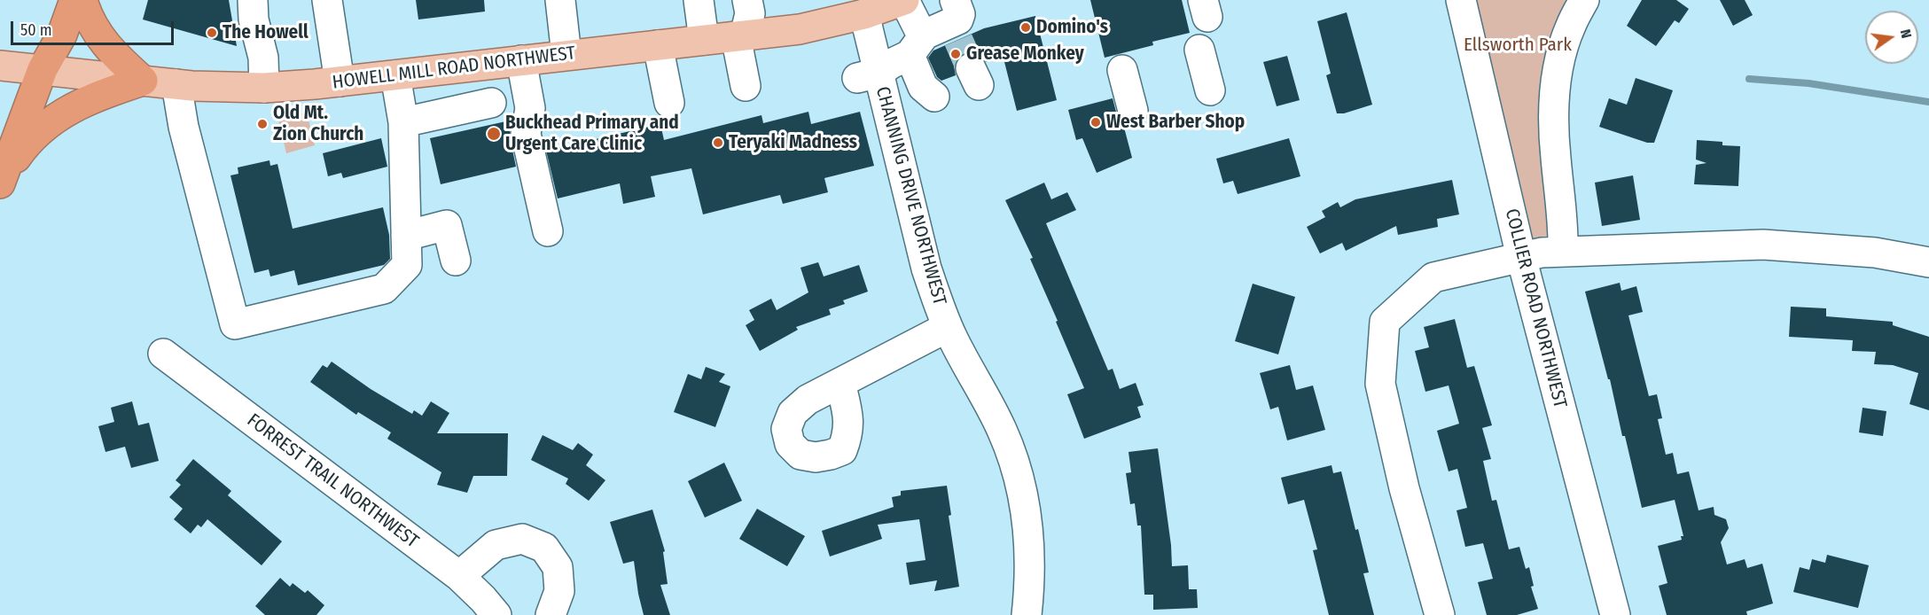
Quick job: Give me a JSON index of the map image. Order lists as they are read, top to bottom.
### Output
{
  "streets": {
    "main road": ["HOWELL MILL ROAD NORTHWEST"],
    "street": ["CHANNING DRIVE NORTHWEST", "COLLIER ROAD NORTHWEST", "FORREST TRAIL NORTHWEST"]
  },
  "crossings": [
    ["HOWELL MILL ROAD NORTHWEST", "CHANNING DRIVE NORTHWEST"]
  ],
  "parks": ["Ellsworth Park"],
  "places": [
    "Domino's",
    "The Howell",
    "Grease Monkey",
    "West Barber Shop",
    "Old Mt. Zion Church",
    "Buckhead Primary and Urgent Care Clinic",
    "Teryaki Madness"
  ],
  "scale_bar": "50 m",
  "north": "right"
}
